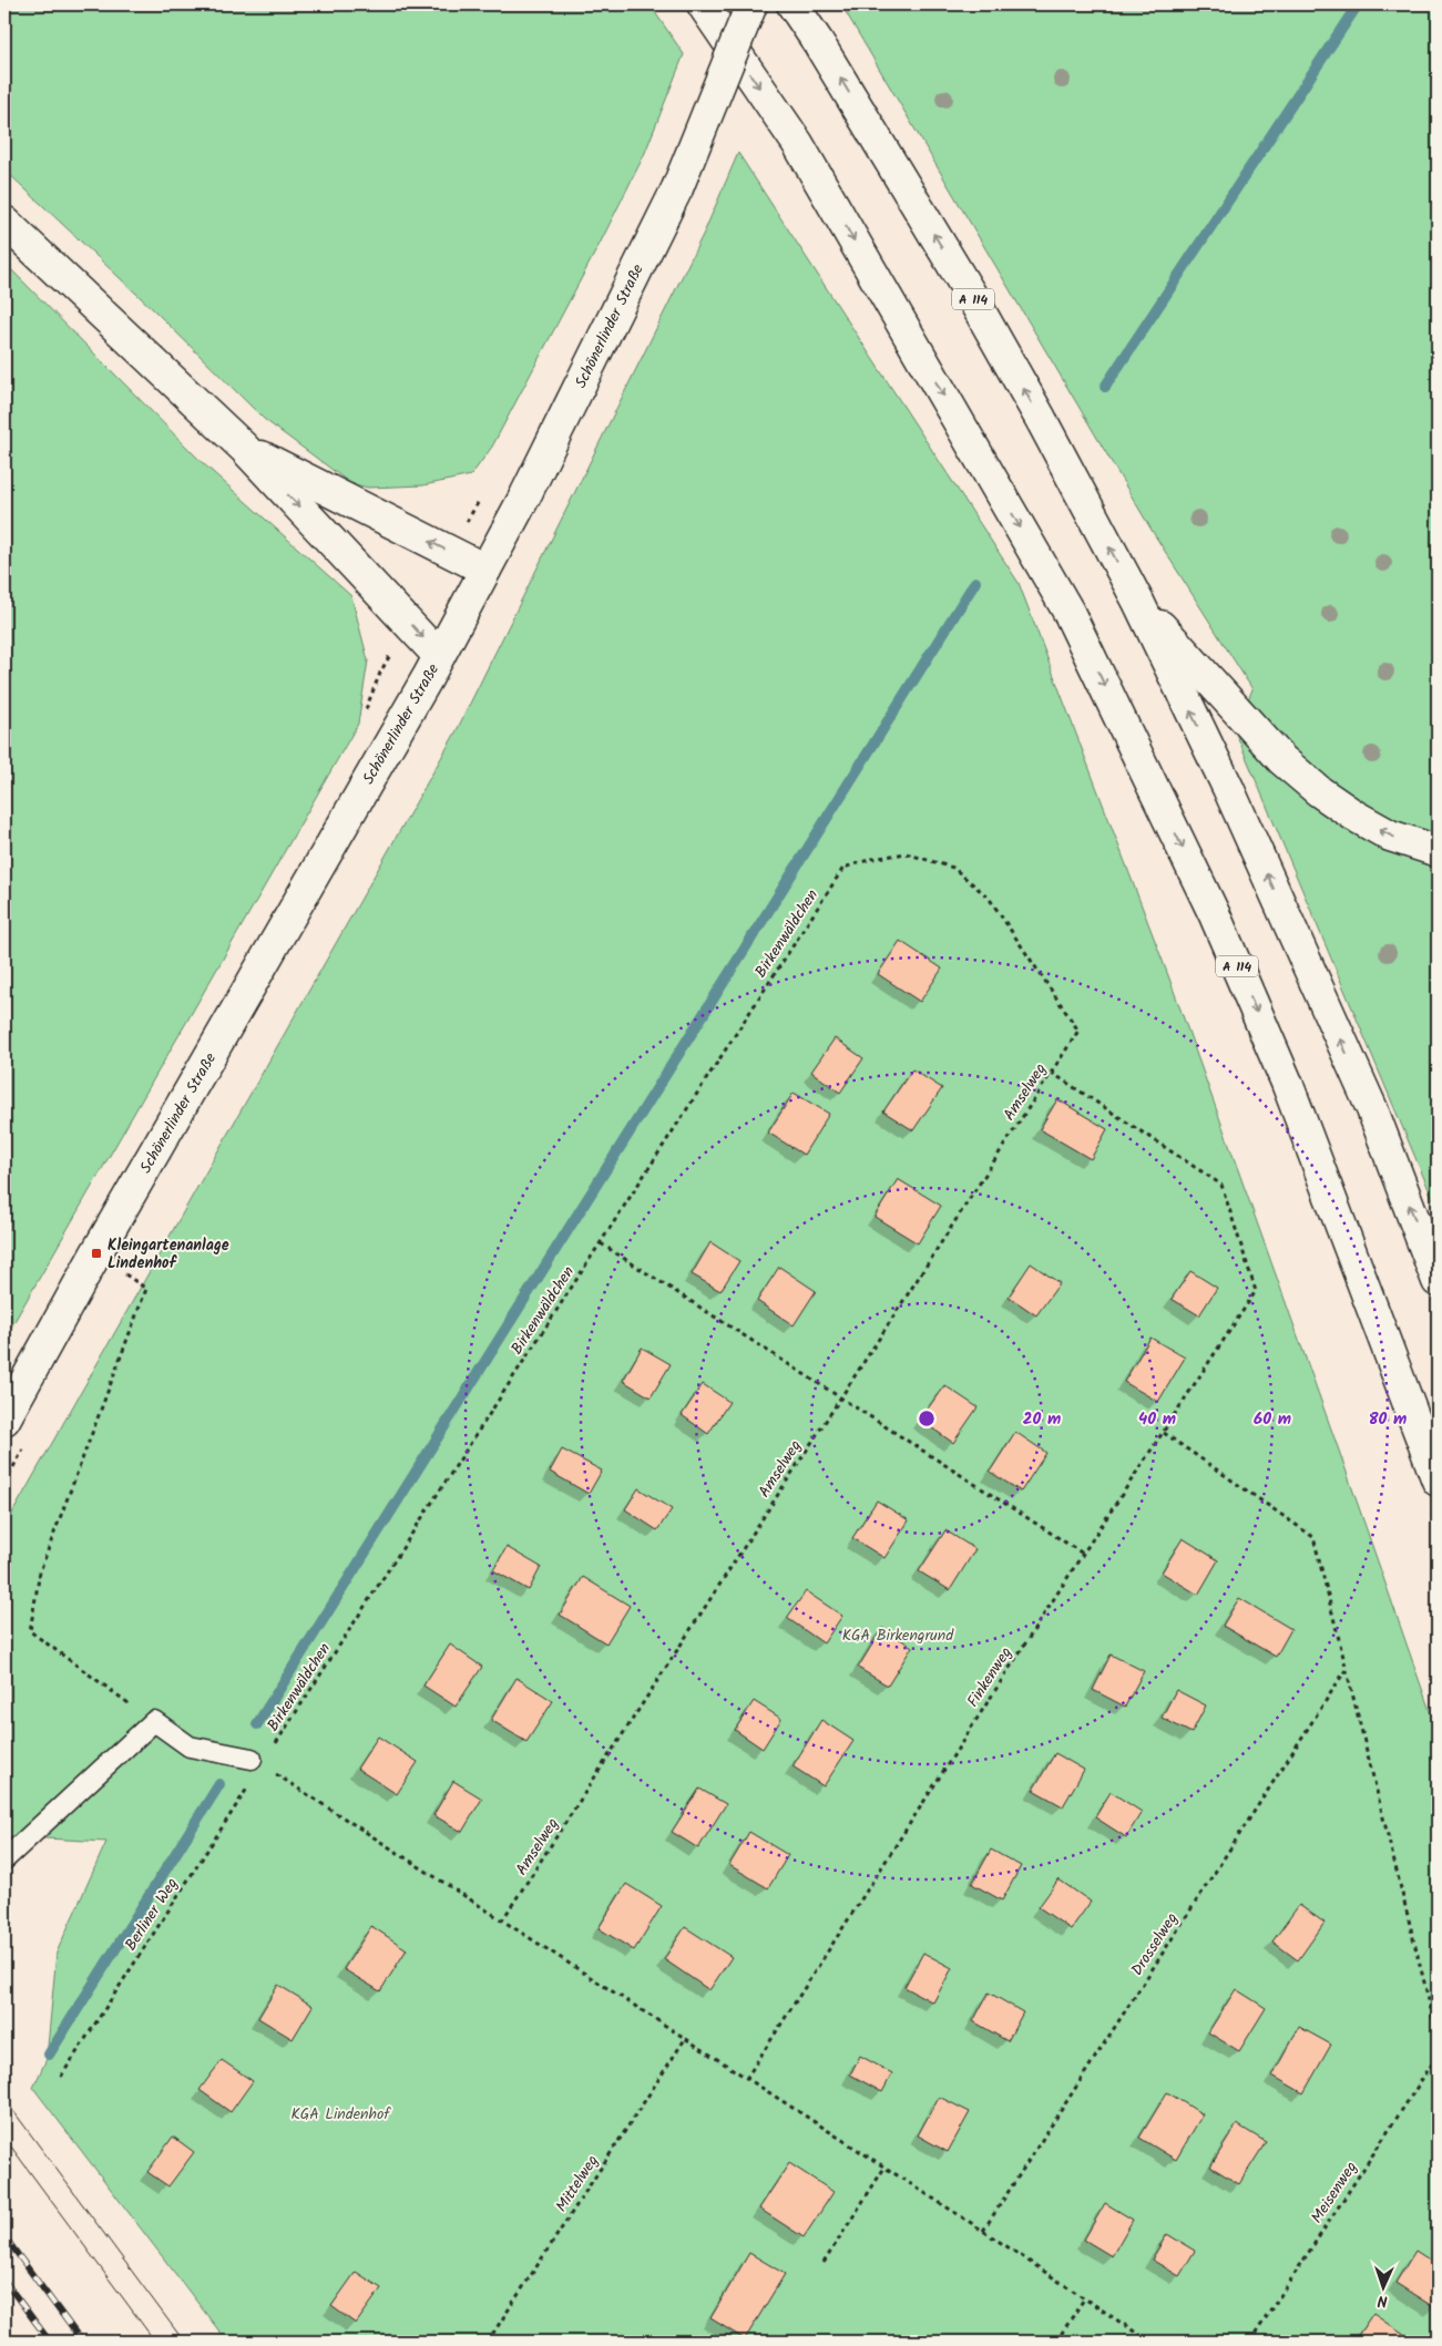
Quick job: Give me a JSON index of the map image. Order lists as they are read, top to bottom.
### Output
{
  "streets": {
    "main road": ["A 114", "Schönerlinder Straße"],
    "path": [
      "Birkenwäldchen",
      "Amselweg",
      "Finkenweg",
      "Berliner Weg",
      "Drosselweg",
      "Mittelweg",
      "Meisenweg"
    ]
  },
  "crossings": [
    ["Birkenwäldchen", "Amselweg"],
    ["Birkenwäldchen", "Berliner Weg"],
    ["Amselweg", "Finkenweg"]
  ],
  "parks": ["KGA Birkengrund", "KGA Lindenhof"],
  "places": {
    "transit": ["Kleingartenanlage Lindenhof"]
  },
  "north": "bottom",
  "rings": [
    "20 m",
    "40 m",
    "60 m",
    "80 m"
  ]
}
